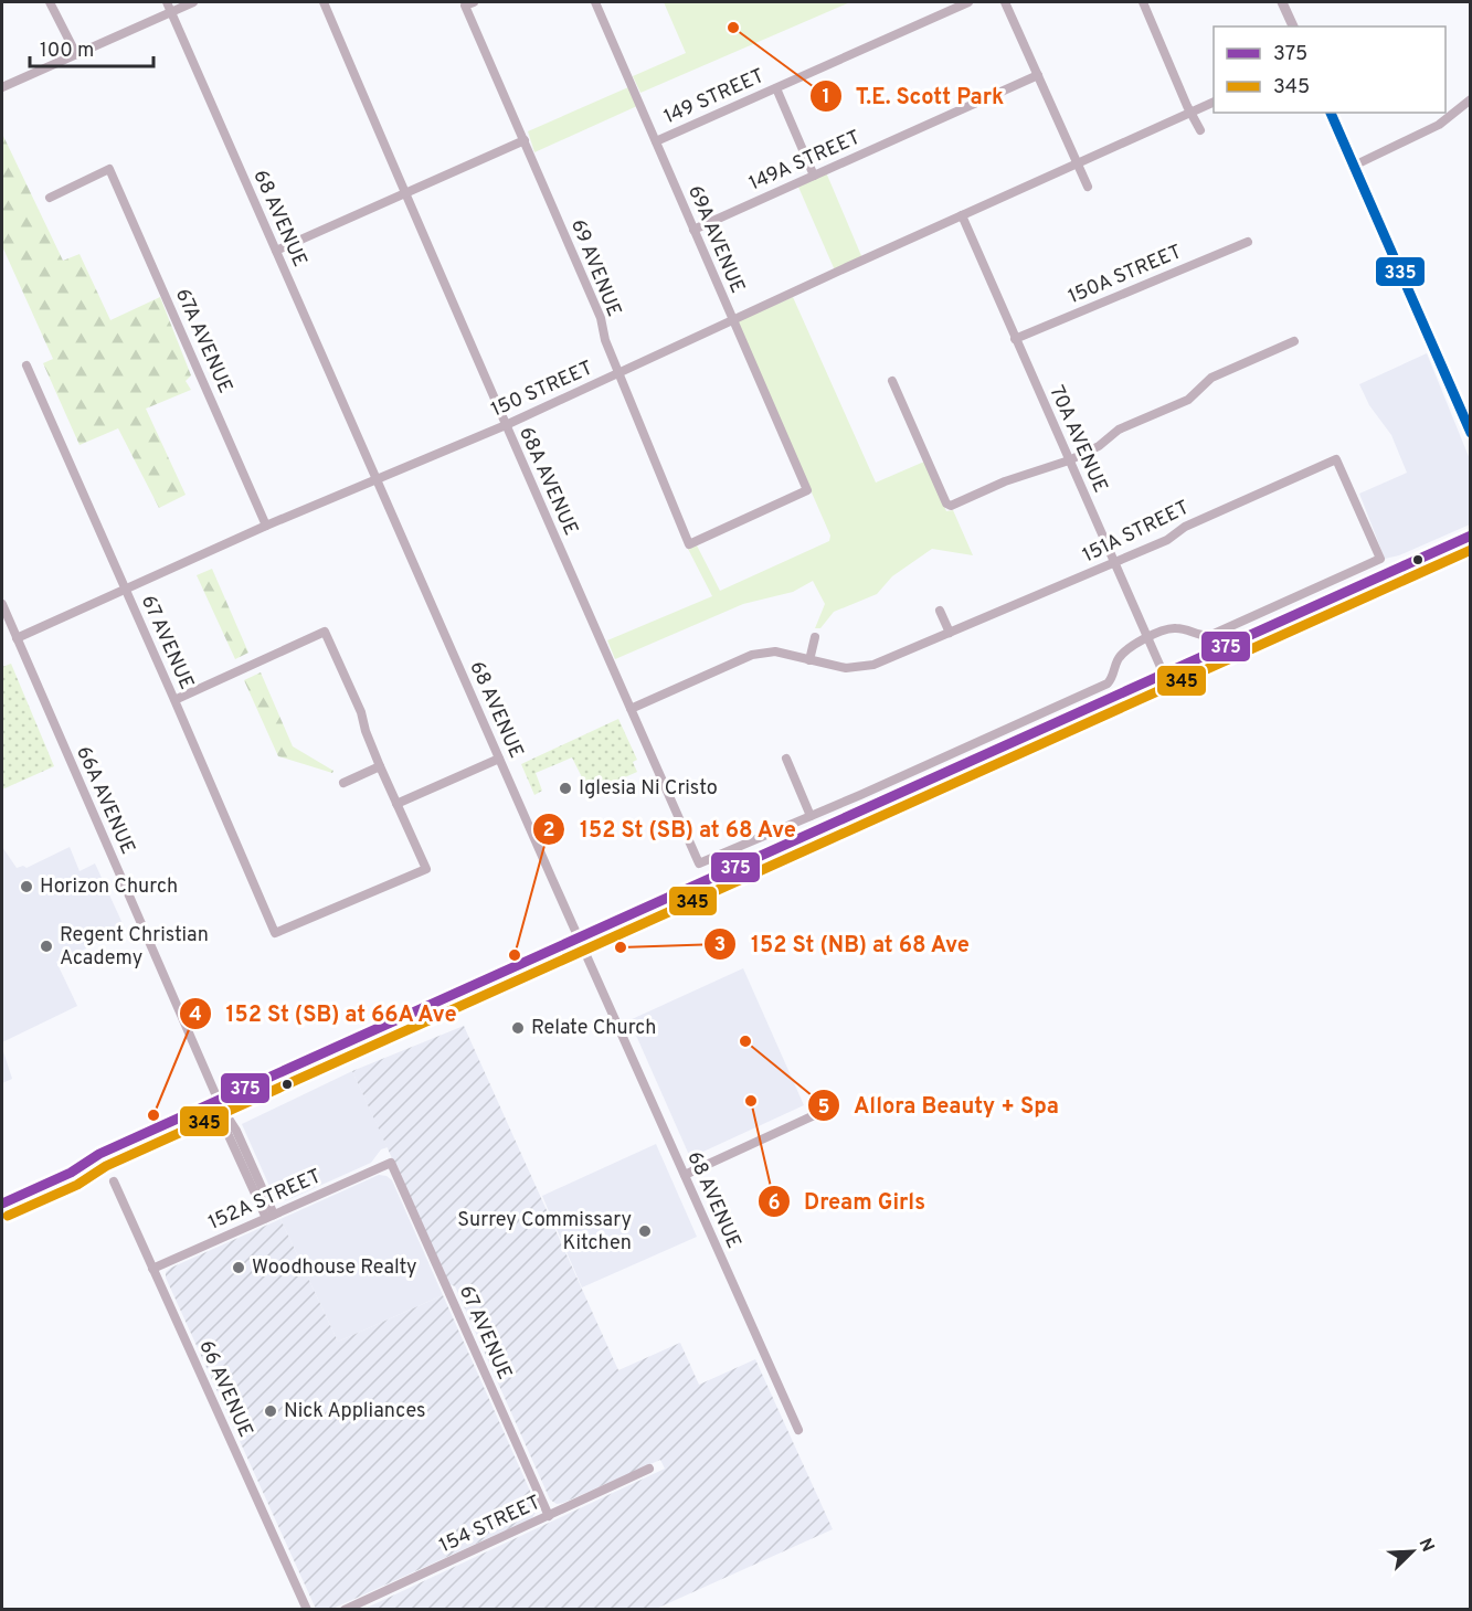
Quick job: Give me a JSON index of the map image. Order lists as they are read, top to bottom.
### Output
{
  "streets": {
    "street": [
      "149 STREET",
      "149A STREET",
      "68 AVENUE",
      "69A AVENUE",
      "69 AVENUE",
      "150A STREET",
      "67A AVENUE",
      "150 STREET",
      "70A AVENUE",
      "68A AVENUE",
      "151A STREET",
      "67 AVENUE",
      "66A AVENUE",
      "152A STREET",
      "66 AVENUE",
      "154 STREET"
    ]
  },
  "crossings": [
    ["149 STREET", "69A AVENUE"],
    ["149A STREET", "69A AVENUE"],
    ["68 AVENUE", "150 STREET"],
    ["69A AVENUE", "69 AVENUE"],
    ["69A AVENUE", "150 STREET"],
    ["69 AVENUE", "150 STREET"],
    ["150A STREET", "70A AVENUE"],
    ["67A AVENUE", "150 STREET"],
    ["150 STREET", "70A AVENUE"],
    ["150 STREET", "68A AVENUE"],
    ["150 STREET", "67 AVENUE"],
    ["150 STREET", "66A AVENUE"],
    ["70A AVENUE", "151A STREET"],
    ["68A AVENUE", "151A STREET"],
    ["67 AVENUE", "152A STREET"],
    ["67 AVENUE", "154 STREET"],
    ["66A AVENUE", "152A STREET"],
    ["152A STREET", "66 AVENUE"]
  ],
  "places": [
    "T.E. Scott Park",
    "Iglesia Ni Cristo",
    "Horizon Church",
    "Regent Christian Academy",
    "152 St (NB) at 68 Ave",
    "152 St (SB) at 68 Ave",
    "Relate Church",
    "Allora Beauty + Spa",
    "Dream Girls",
    "152 St (SB) at 66A Ave",
    "Surrey Commissary Kitchen",
    "Woodhouse Realty",
    "Nick Appliances"
  ],
  "lines": ["transit line 335", "transit line 375", "transit line 345"],
  "legend": ["375", "345"],
  "scale_bar": "100 m",
  "north": "top right"
}
